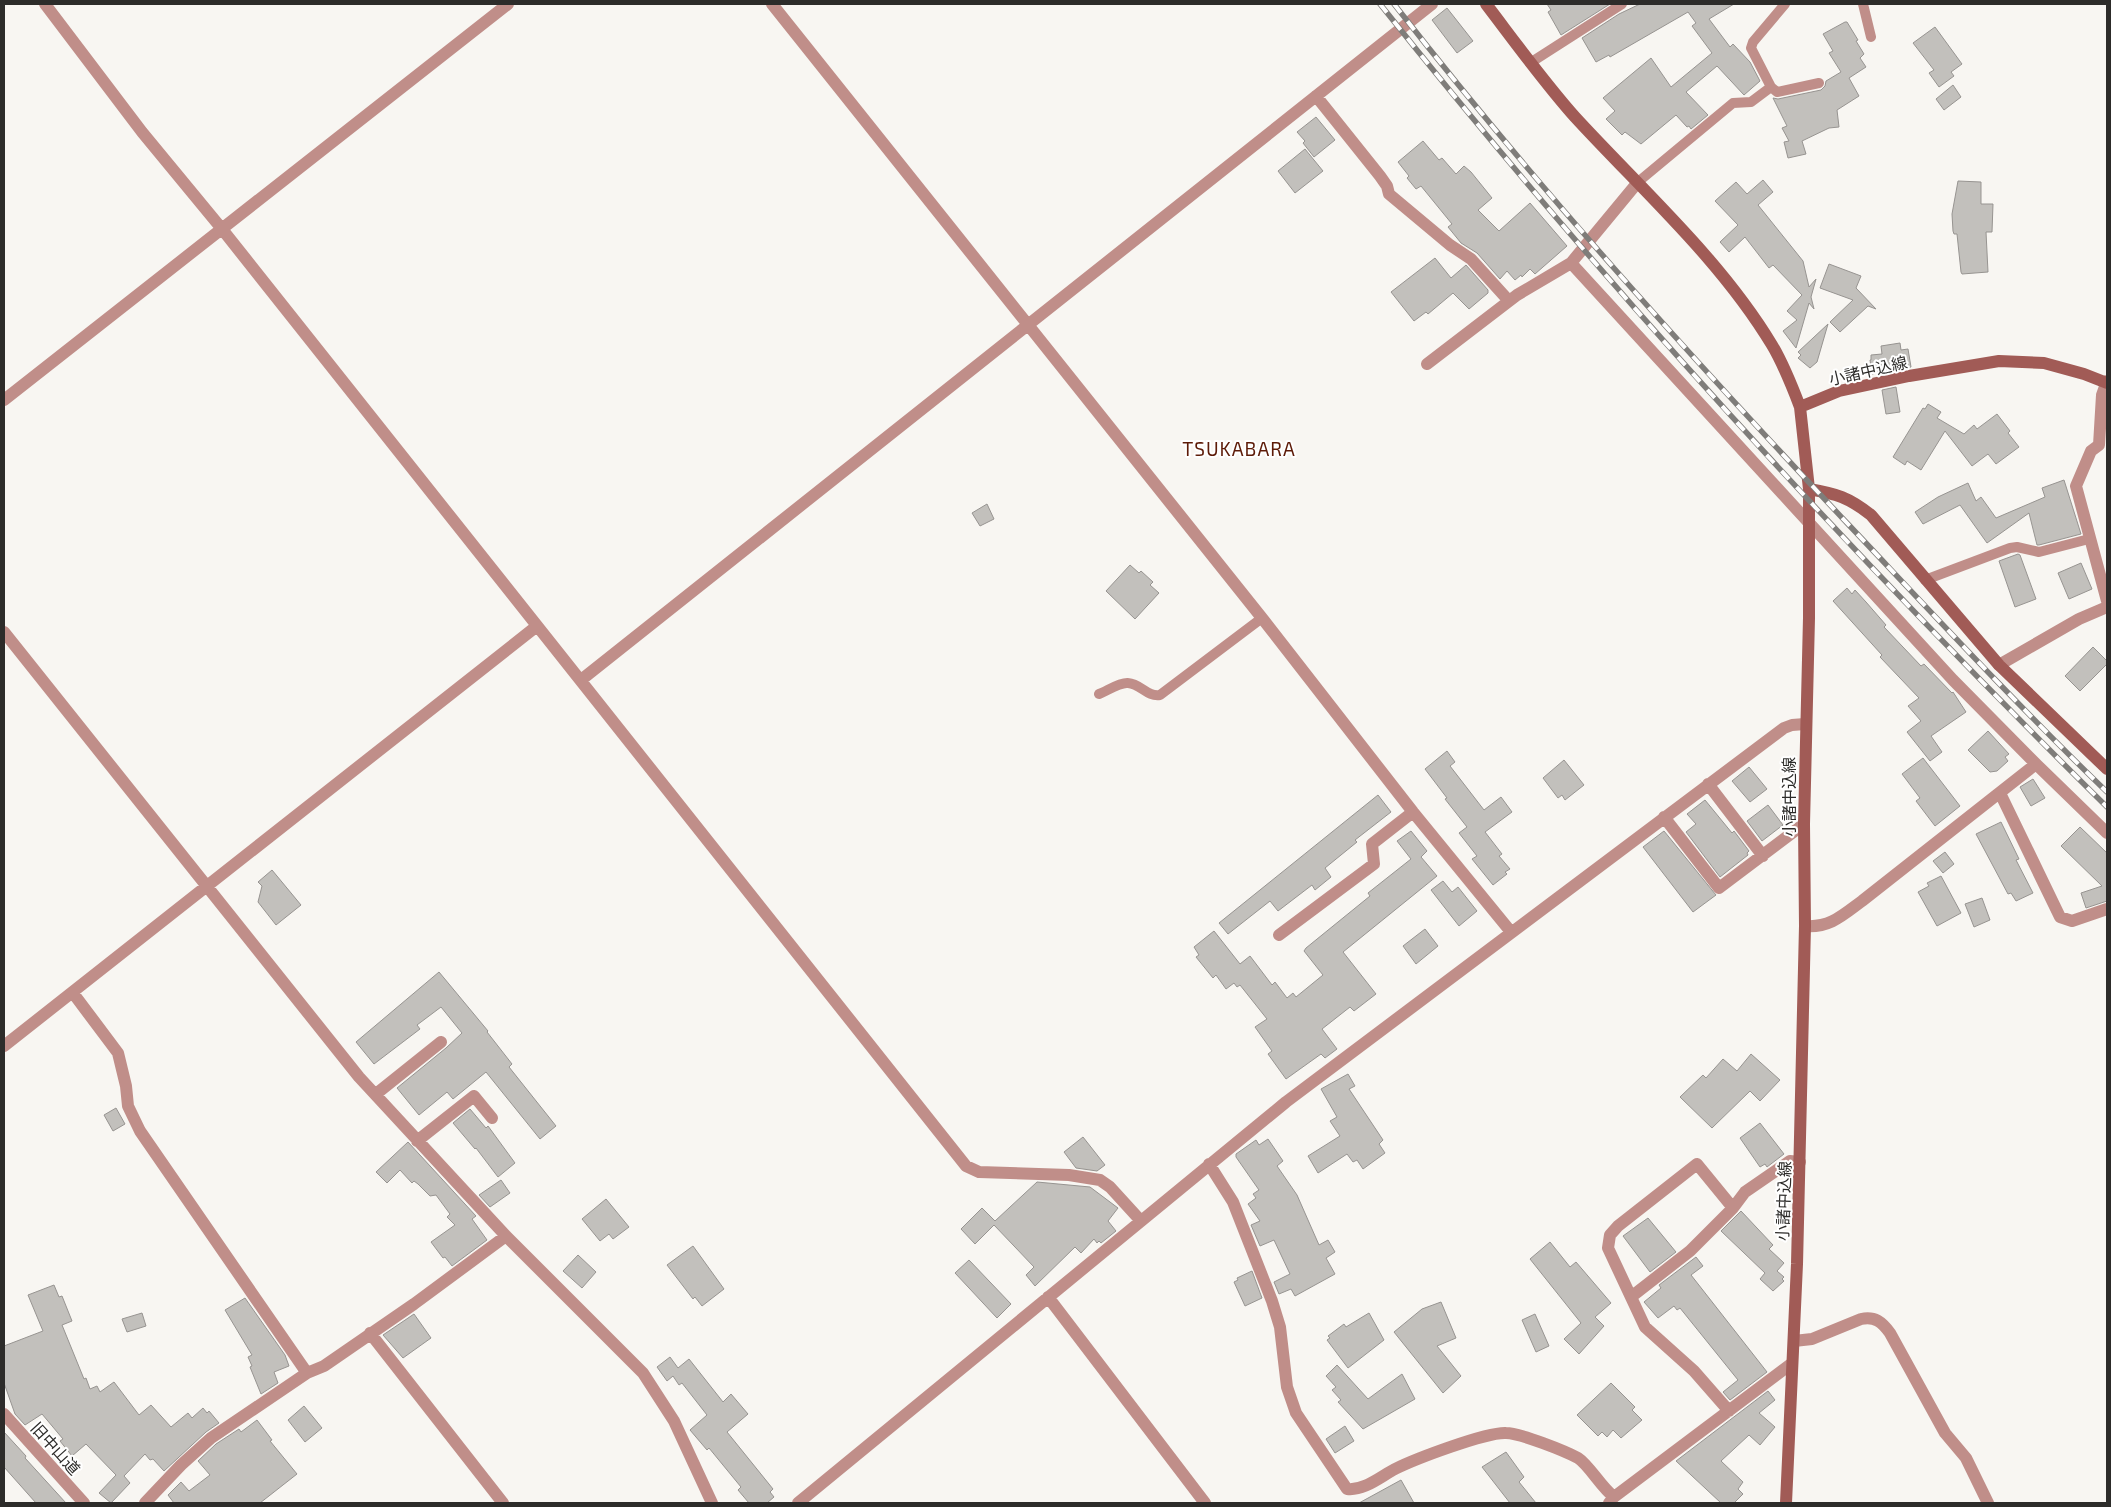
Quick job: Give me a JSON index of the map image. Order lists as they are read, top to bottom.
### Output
{
  "streets": {
    "main road": ["小諸中込線"],
    "street": ["旧中山道"]
  },
  "districts": ["TSUKABARA"]
}
